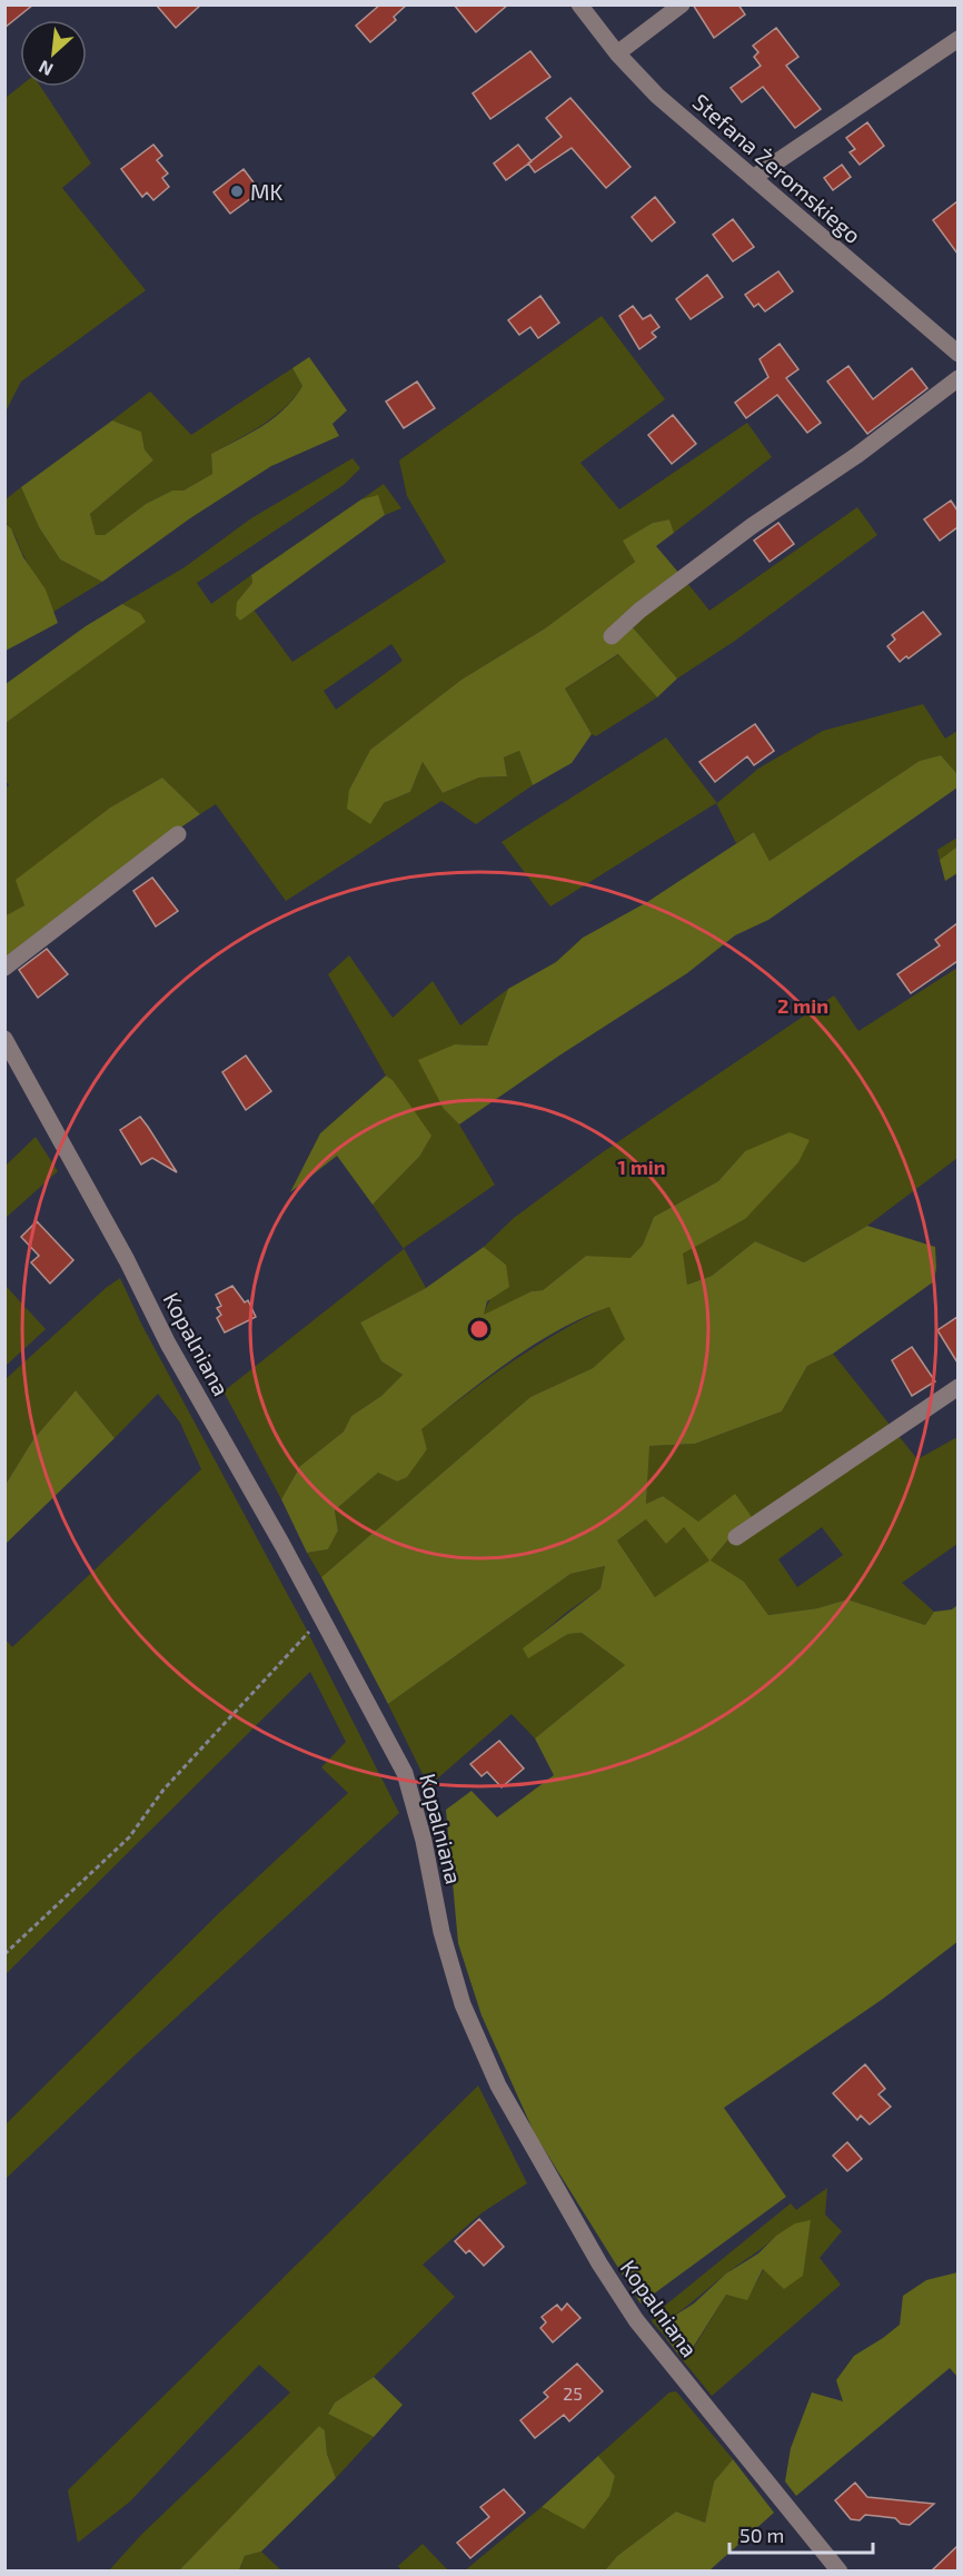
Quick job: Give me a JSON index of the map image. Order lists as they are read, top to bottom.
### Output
{
  "streets": {
    "street": ["Stefana Żeromskiego", "Kopalniana"]
  },
  "places": ["MK"],
  "house_numbers": ["25"],
  "scale_bar": "50 m",
  "north": "bottom left",
  "rings": ["2 min", "1 min"]
}
